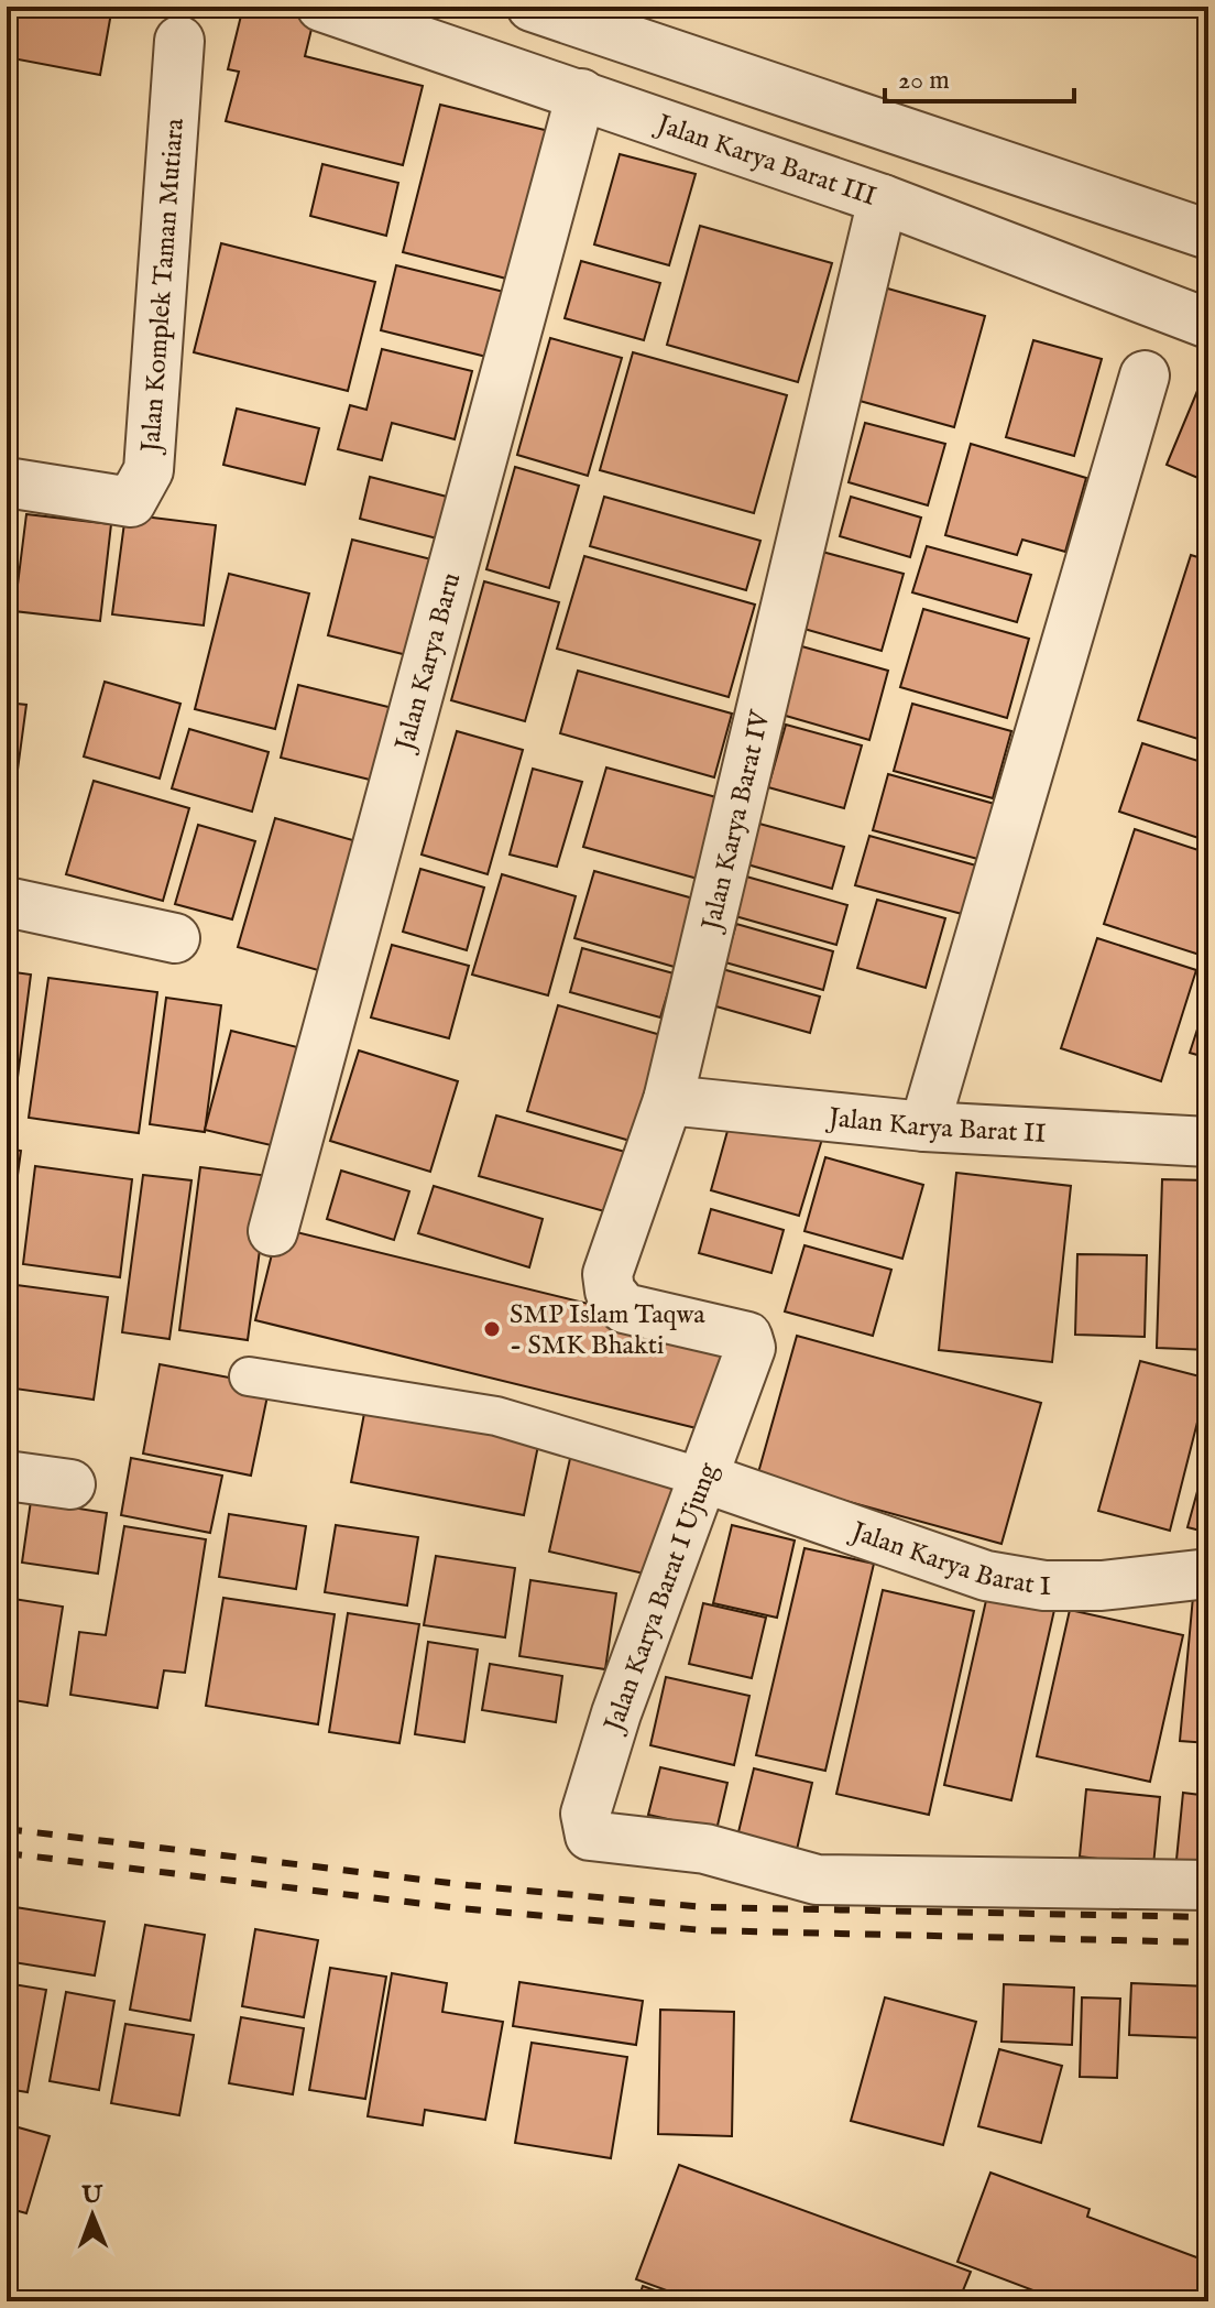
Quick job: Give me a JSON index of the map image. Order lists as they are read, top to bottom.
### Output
{
  "streets": {
    "street": [
      "Jalan Karya Barat III",
      "Jalan Komplek Taman Mutiara",
      "Jalan Karya Baru",
      "Jalan Karya Barat IV",
      "Jalan Karya Barat II",
      "Jalan Karya Barat I",
      "Jalan Karya Barat I Ujung"
    ]
  },
  "crossings": [
    ["Jalan Karya Barat III", "Jalan Karya Baru"],
    ["Jalan Karya Barat III", "Jalan Karya Barat IV"],
    ["Jalan Karya Barat IV", "Jalan Karya Barat II"],
    ["Jalan Karya Barat IV", "Jalan Karya Barat I Ujung"],
    ["Jalan Karya Barat I", "Jalan Karya Barat I Ujung"]
  ],
  "places": ["SMP Islam Taqwa - SMK Bhakti"],
  "scale_bar": "20 m",
  "north": "top"
}
